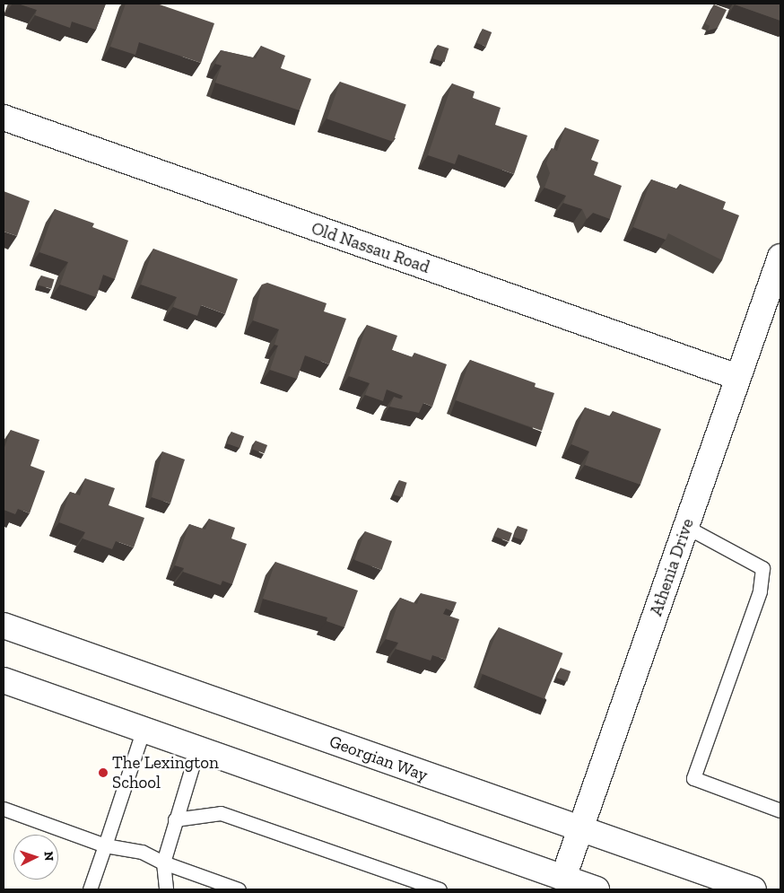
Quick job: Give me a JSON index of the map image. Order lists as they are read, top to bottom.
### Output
{
  "streets": {
    "street": ["Old Nassau Road", "Athenia Drive", "Georgian Way"]
  },
  "crossings": [
    ["Old Nassau Road", "Athenia Drive"],
    ["Athenia Drive", "Georgian Way"]
  ],
  "places": ["The Lexington School"],
  "north": "right"
}
